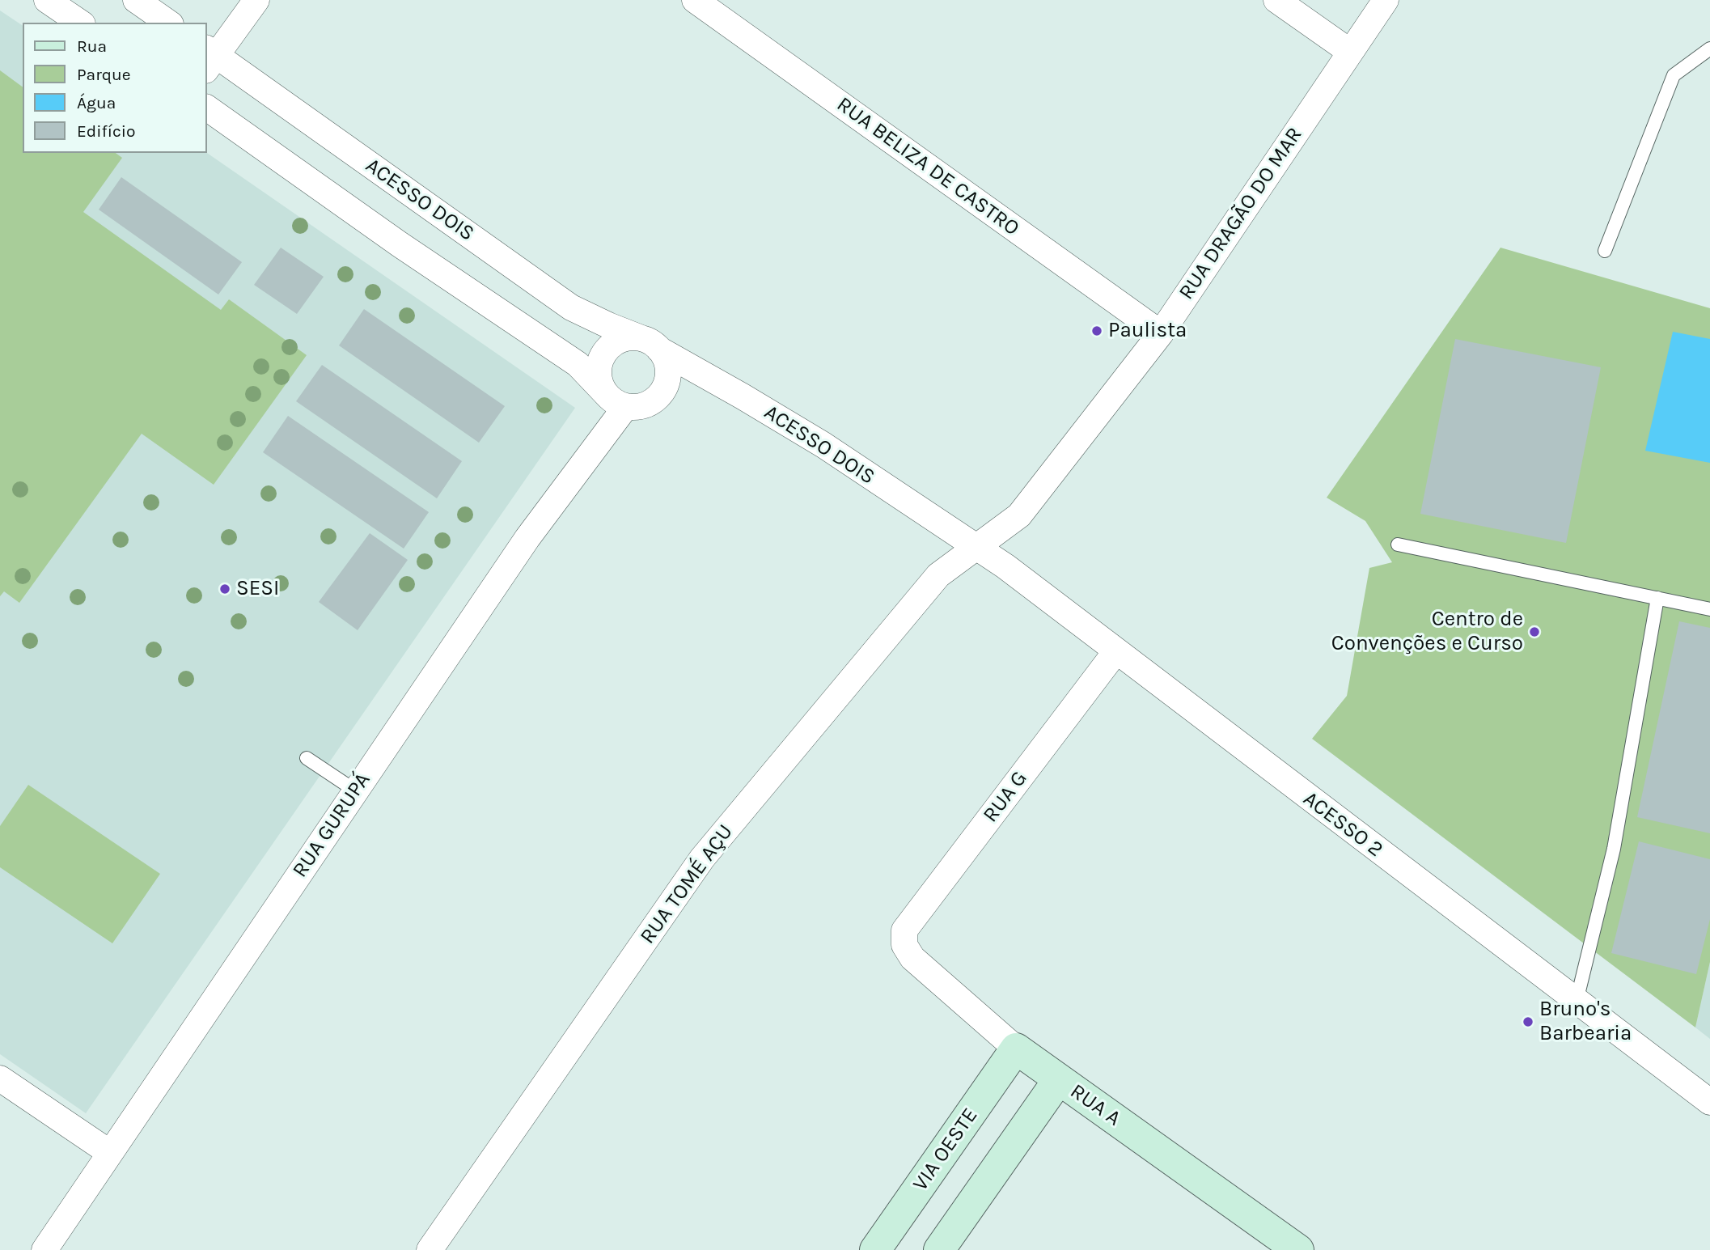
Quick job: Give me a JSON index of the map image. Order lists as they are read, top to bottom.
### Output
{
  "streets": {
    "street": [
      "RUA BELIZA DE CASTRO",
      "ACESSO DOIS",
      "RUA DRAGÃO DO MAR",
      "RUA G",
      "ACESSO 2",
      "RUA GURUPÁ",
      "RUA TOMÉ AÇU",
      "RUA A",
      "VIA OESTE"
    ]
  },
  "crossings": [
    ["RUA BELIZA DE CASTRO", "RUA DRAGÃO DO MAR"],
    ["ACESSO DOIS", "RUA DRAGÃO DO MAR"],
    ["ACESSO DOIS", "ACESSO 2"],
    ["ACESSO DOIS", "RUA GURUPÁ"],
    ["ACESSO DOIS", "RUA TOMÉ AÇU"],
    ["RUA DRAGÃO DO MAR", "ACESSO 2"],
    ["RUA DRAGÃO DO MAR", "RUA TOMÉ AÇU"],
    ["RUA G", "ACESSO 2"],
    ["RUA G", "RUA A"],
    ["ACESSO 2", "RUA TOMÉ AÇU"],
    ["RUA A", "VIA OESTE"]
  ],
  "places": [
    "Paulista",
    "SESI",
    "Centro de Convenções e Curso",
    "Bruno's Barbearia"
  ],
  "legend": [
    "Rua",
    "Parque",
    "Água",
    "Edifício"
  ]
}
